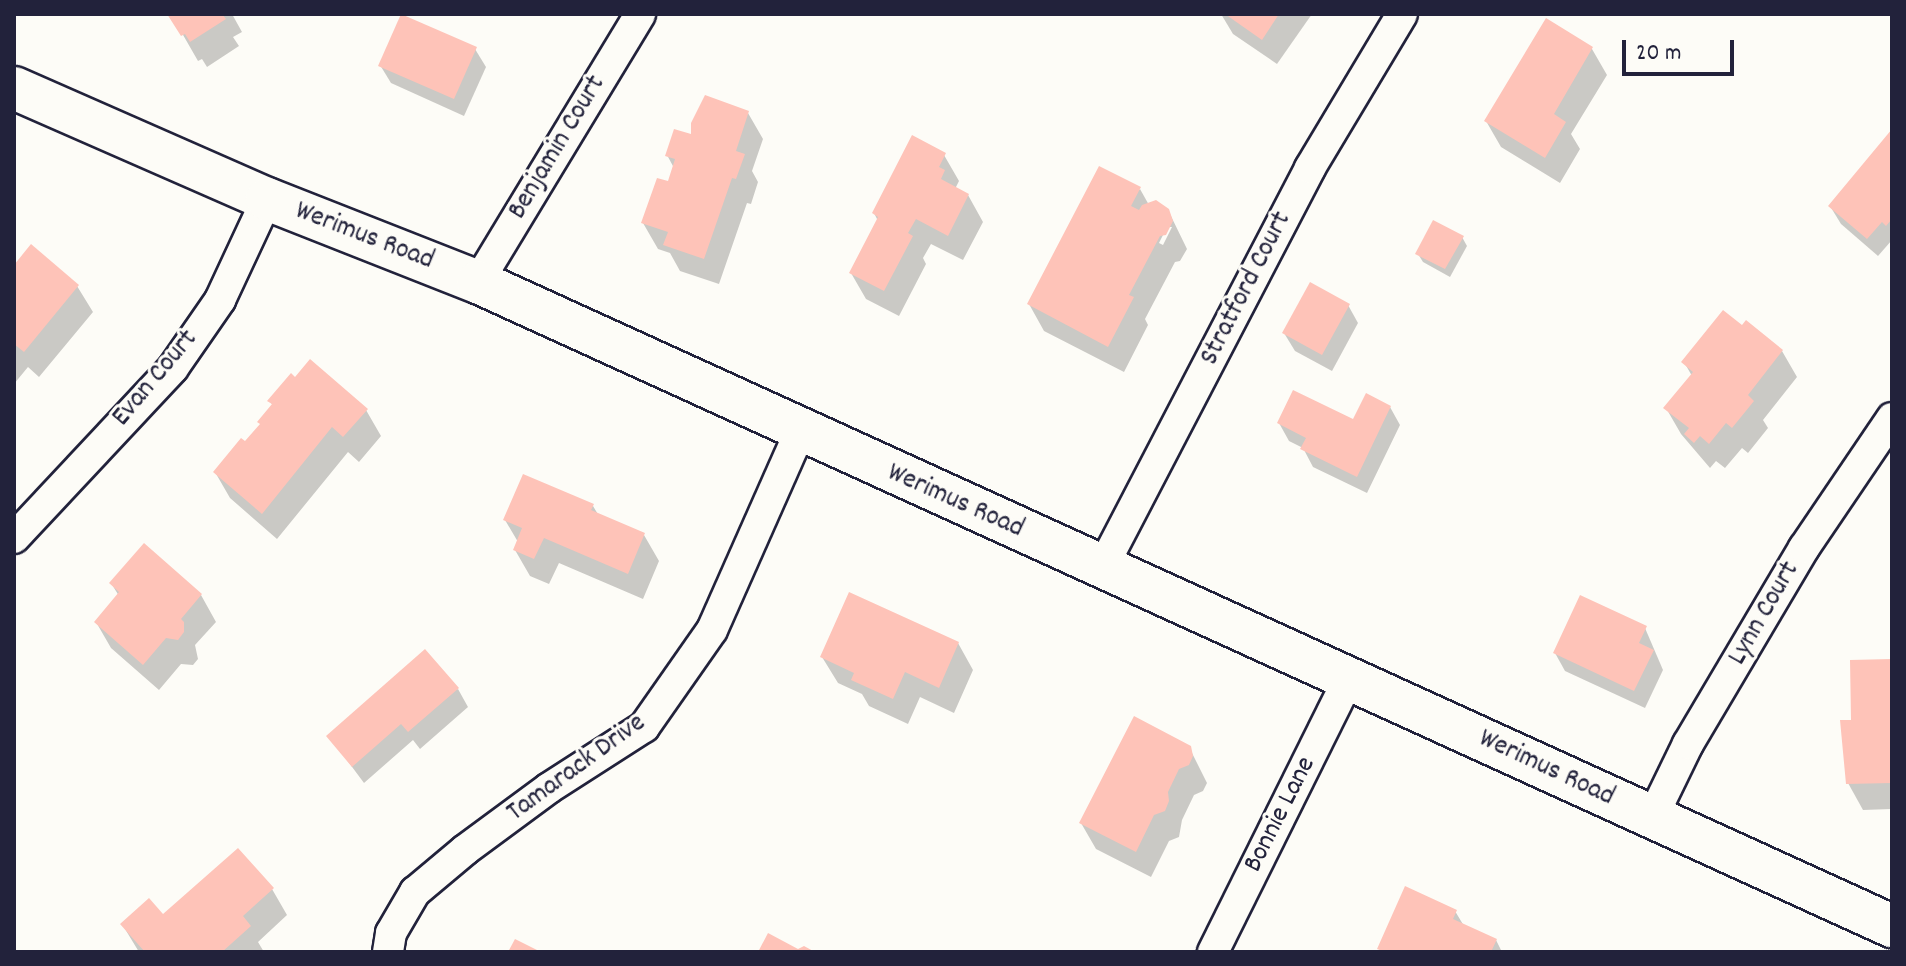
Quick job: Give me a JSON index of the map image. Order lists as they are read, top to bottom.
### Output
{
  "streets": {
    "main road": ["Werimus Road"],
    "street": [
      "Benjamin Court",
      "Stratford Court",
      "Evan Court",
      "Lynn Court",
      "Tamarack Drive",
      "Bonnie Lane"
    ]
  },
  "crossings": [
    ["Benjamin Court", "Werimus Road"],
    ["Werimus Road", "Stratford Court"],
    ["Werimus Road", "Evan Court"],
    ["Werimus Road", "Lynn Court"],
    ["Werimus Road", "Tamarack Drive"],
    ["Werimus Road", "Bonnie Lane"]
  ],
  "scale_bar": "20 m"
}
